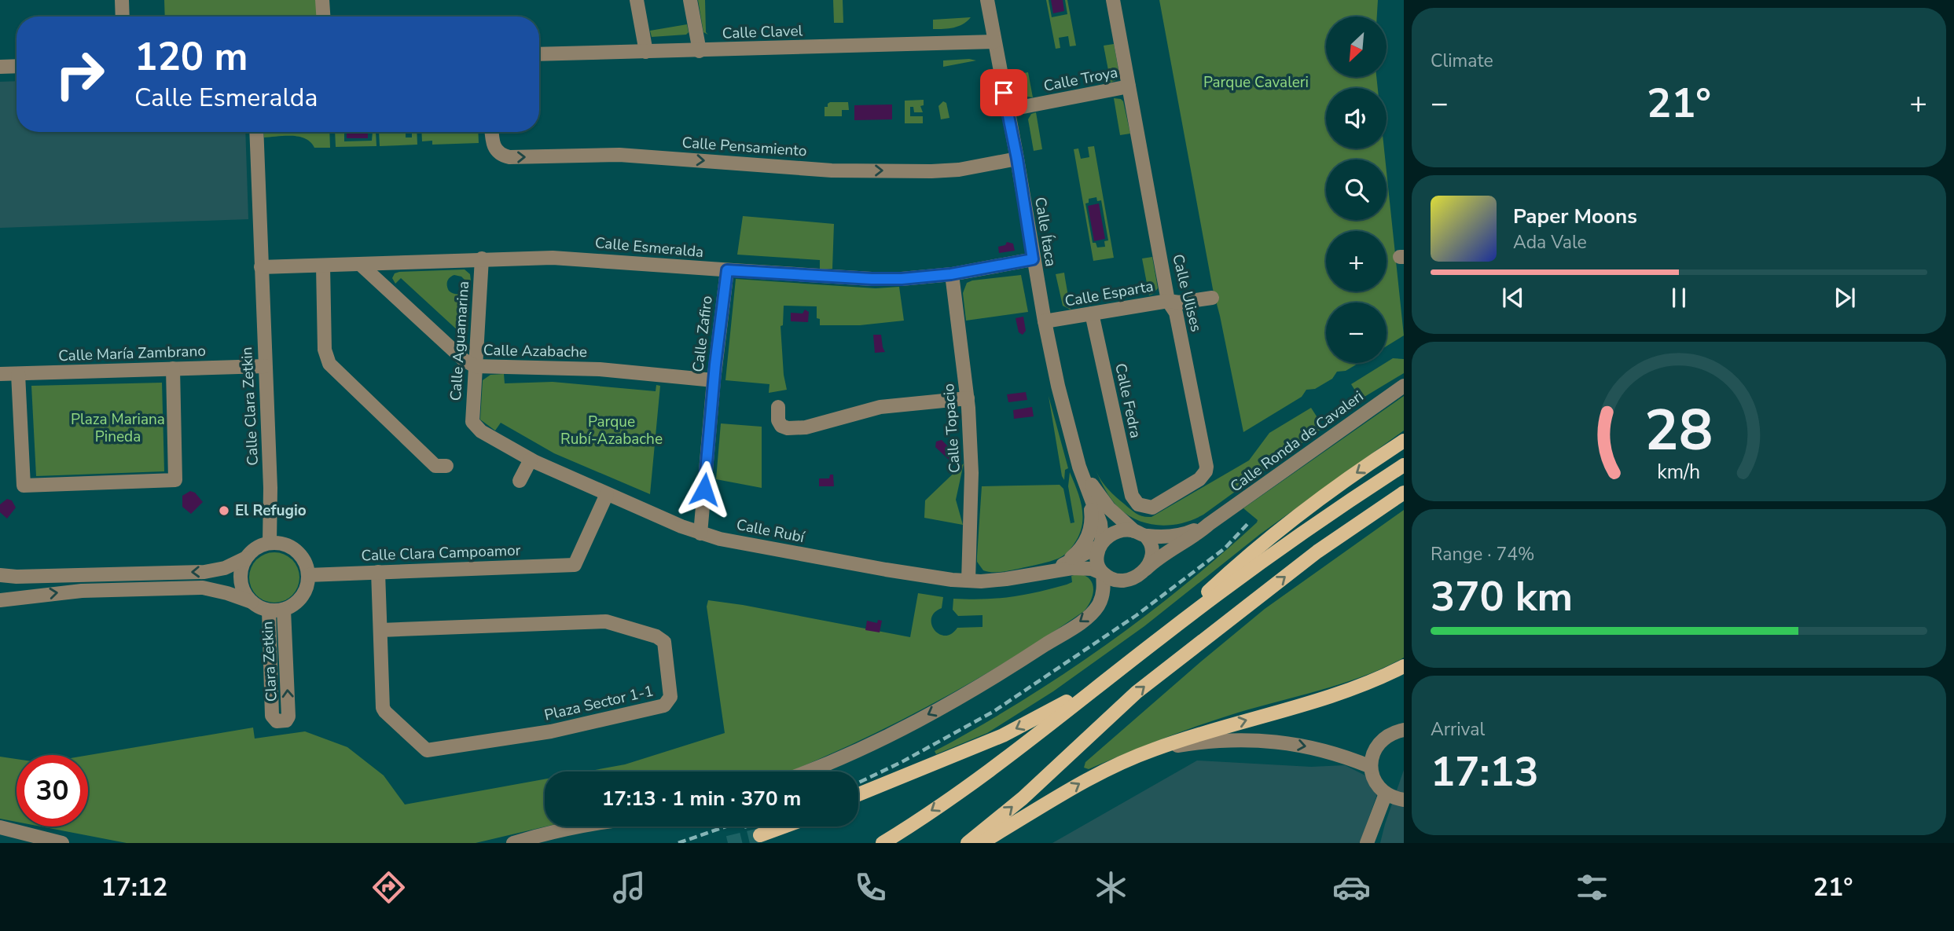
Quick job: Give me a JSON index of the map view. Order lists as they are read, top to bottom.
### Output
{
  "streets": {
    "street": [
      "Calle Clavel",
      "Calle Troya",
      "Calle Pensamiento",
      "Calle Ítaca",
      "Calle Esmeralda",
      "Calle Ulises",
      "Calle Esparta",
      "Calle Zafiro",
      "Calle Aguamarina",
      "Calle Azabache",
      "Calle María Zambrano",
      "Calle Fedra",
      "Calle Clara Zetkin",
      "Calle Topacio",
      "Calle Ronda de Cavaleri",
      "Calle Rubí",
      "Calle Clara Campoamor",
      "Clara Zetkin",
      "Plaza Sector 1-1"
    ]
  },
  "crossings": [
    ["Calle Clavel", "Calle Ítaca"],
    ["Calle Troya", "Calle Ítaca"],
    ["Calle Troya", "Calle Ulises"],
    ["Calle Pensamiento", "Calle Ítaca"],
    ["Calle Ítaca", "Calle Esmeralda"],
    ["Calle Ítaca", "Calle Esparta"],
    ["Calle Ítaca", "Calle Ronda de Cavaleri"],
    ["Calle Ítaca", "Calle Rubí"],
    ["Calle Esmeralda", "Calle Zafiro"],
    ["Calle Esmeralda", "Calle Aguamarina"],
    ["Calle Esmeralda", "Calle Azabache"],
    ["Calle Esmeralda", "Calle Clara Zetkin"],
    ["Calle Esmeralda", "Calle Topacio"],
    ["Calle Ulises", "Calle Esparta"],
    ["Calle Ulises", "Calle Fedra"],
    ["Calle Esparta", "Calle Fedra"],
    ["Calle Zafiro", "Calle Azabache"],
    ["Calle Zafiro", "Calle Rubí"],
    ["Calle Aguamarina", "Calle Azabache"],
    ["Calle Aguamarina", "Calle Rubí"],
    ["Calle María Zambrano", "Calle Clara Zetkin"],
    ["Calle Clara Zetkin", "Calle Clara Campoamor"],
    ["Calle Clara Zetkin", "Clara Zetkin"],
    ["Calle Topacio", "Calle Rubí"],
    ["Calle Ronda de Cavaleri", "Calle Rubí"],
    ["Calle Rubí", "Calle Clara Campoamor"],
    ["Calle Clara Campoamor", "Clara Zetkin"],
    ["Calle Clara Campoamor", "Plaza Sector 1-1"]
  ],
  "one_way": ["Calle Pensamiento"],
  "parks": ["Parque Cavaleri", "Plaza Mariana Pineda", "Parque Rubí-Azabache"],
  "places": ["El Refugio"],
  "north": "bottom left",
  "page": {
    "tile": [
      "Climate",
      ["Range · 74%", "370 km"],
      ["Arrival", "17:13"]
    ],
    "map_buttons": ["+", "−"],
    "turn": ["120 m", "Calle Esmeralda"],
    "heat": ["−", "21°", "+"],
    "song": ["Paper Moons", "Ada Vale"],
    "limit": "30",
    "trip": "17:13 · 1 min · 370 m",
    "tabs": ["17:12", "21°"],
    "gauge": ["28", "km/h"]
  }
}
